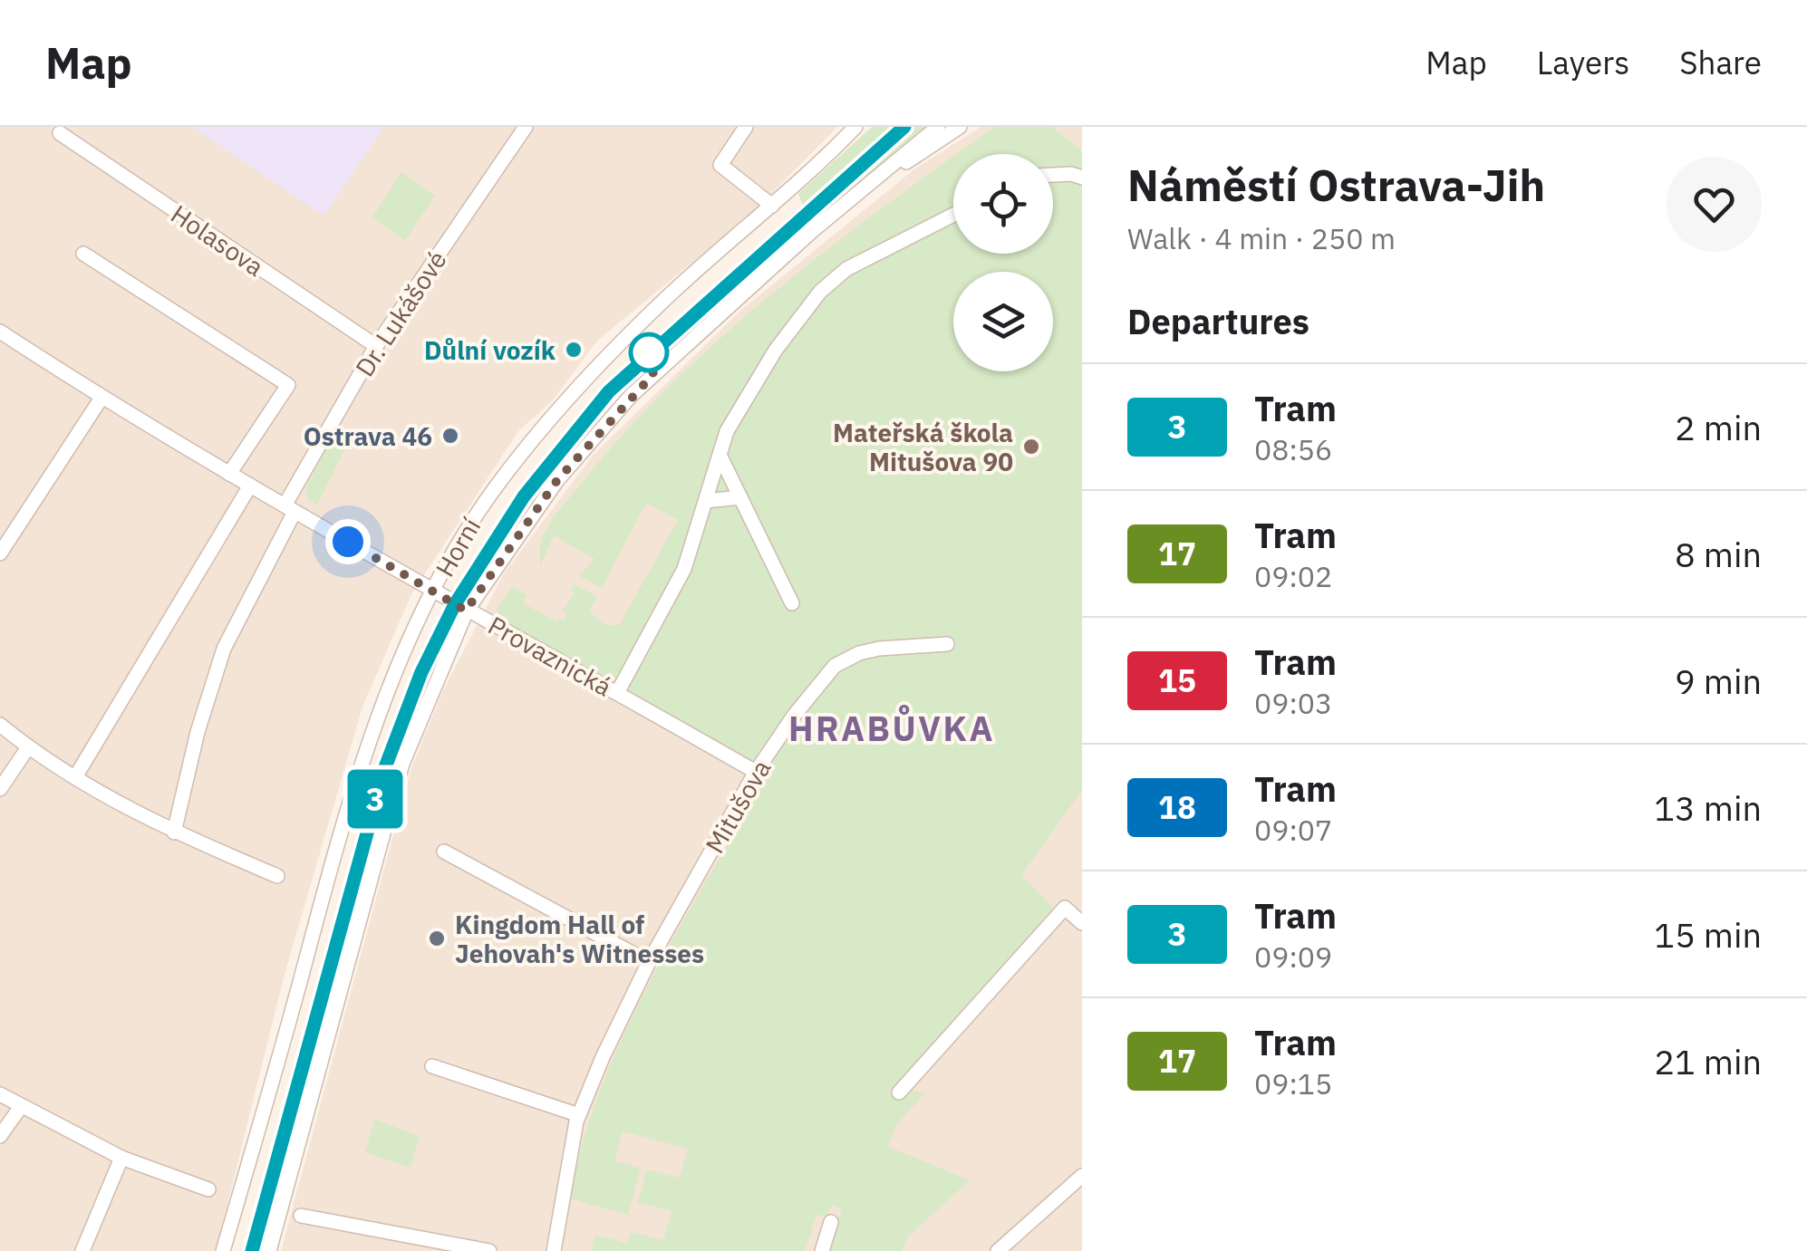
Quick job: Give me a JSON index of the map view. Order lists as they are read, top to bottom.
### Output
{
  "streets": {
    "street": [
      "Holasova",
      "Dr. Lukášové",
      "Horní",
      "Provaznická",
      "Mitušova"
    ]
  },
  "crossings": [
    ["Holasova", "Dr. Lukášové"],
    ["Dr. Lukášové", "Provaznická"],
    ["Horní", "Provaznická"],
    ["Provaznická", "Mitušova"]
  ],
  "districts": ["HRABŮVKA"],
  "places": [
    "Důlní vozík",
    "Ostrava 46",
    "Mateřská škola Mitušova 90",
    "Kingdom Hall of Jehovah's Witnesses"
  ],
  "lines": ["tram line 3"],
  "page": {
    "header": "Map",
    "nav": ["Map", "Layers", "Share"],
    "on_map": "3",
    "heading": [
      ["Náměstí Ostrava-Jih", "Walk · 4 min · 250 m"],
      "Departures"
    ],
    "list": [
      {
        "mark": "3",
        "name": "Tram",
        "note": "08:56",
        "value": "2 min"
      },
      {
        "mark": "17",
        "name": "Tram",
        "note": "09:02",
        "value": "8 min"
      },
      {
        "mark": "15",
        "name": "Tram",
        "note": "09:03",
        "value": "9 min"
      },
      {
        "mark": "18",
        "name": "Tram",
        "note": "09:07",
        "value": "13 min"
      },
      {
        "mark": "3",
        "name": "Tram",
        "note": "09:09",
        "value": "15 min"
      },
      {
        "mark": "17",
        "name": "Tram",
        "note": "09:15",
        "value": "21 min"
      }
    ]
  }
}
